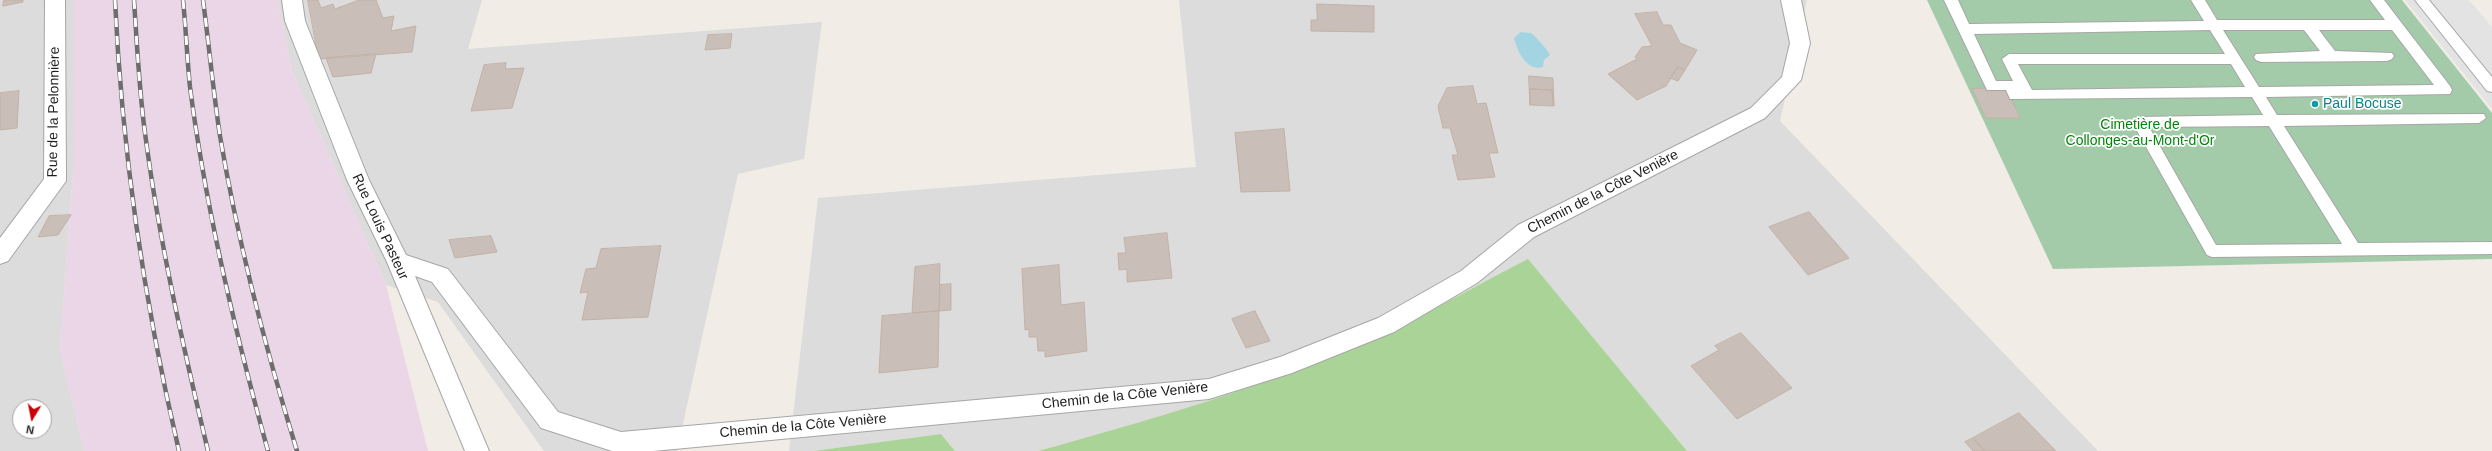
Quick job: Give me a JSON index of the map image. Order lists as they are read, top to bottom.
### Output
{
  "streets": {
    "street": ["Rue de la Pelonnière", "Chemin de la Côte Venière", "Rue Louis Pasteur"]
  },
  "crossings": [
    ["Chemin de la Côte Venière", "Rue Louis Pasteur"]
  ],
  "parks": ["Cimetière de Collonges-au-Mont-d'Or"],
  "places": ["Paul Bocuse"],
  "north": "bottom"
}
